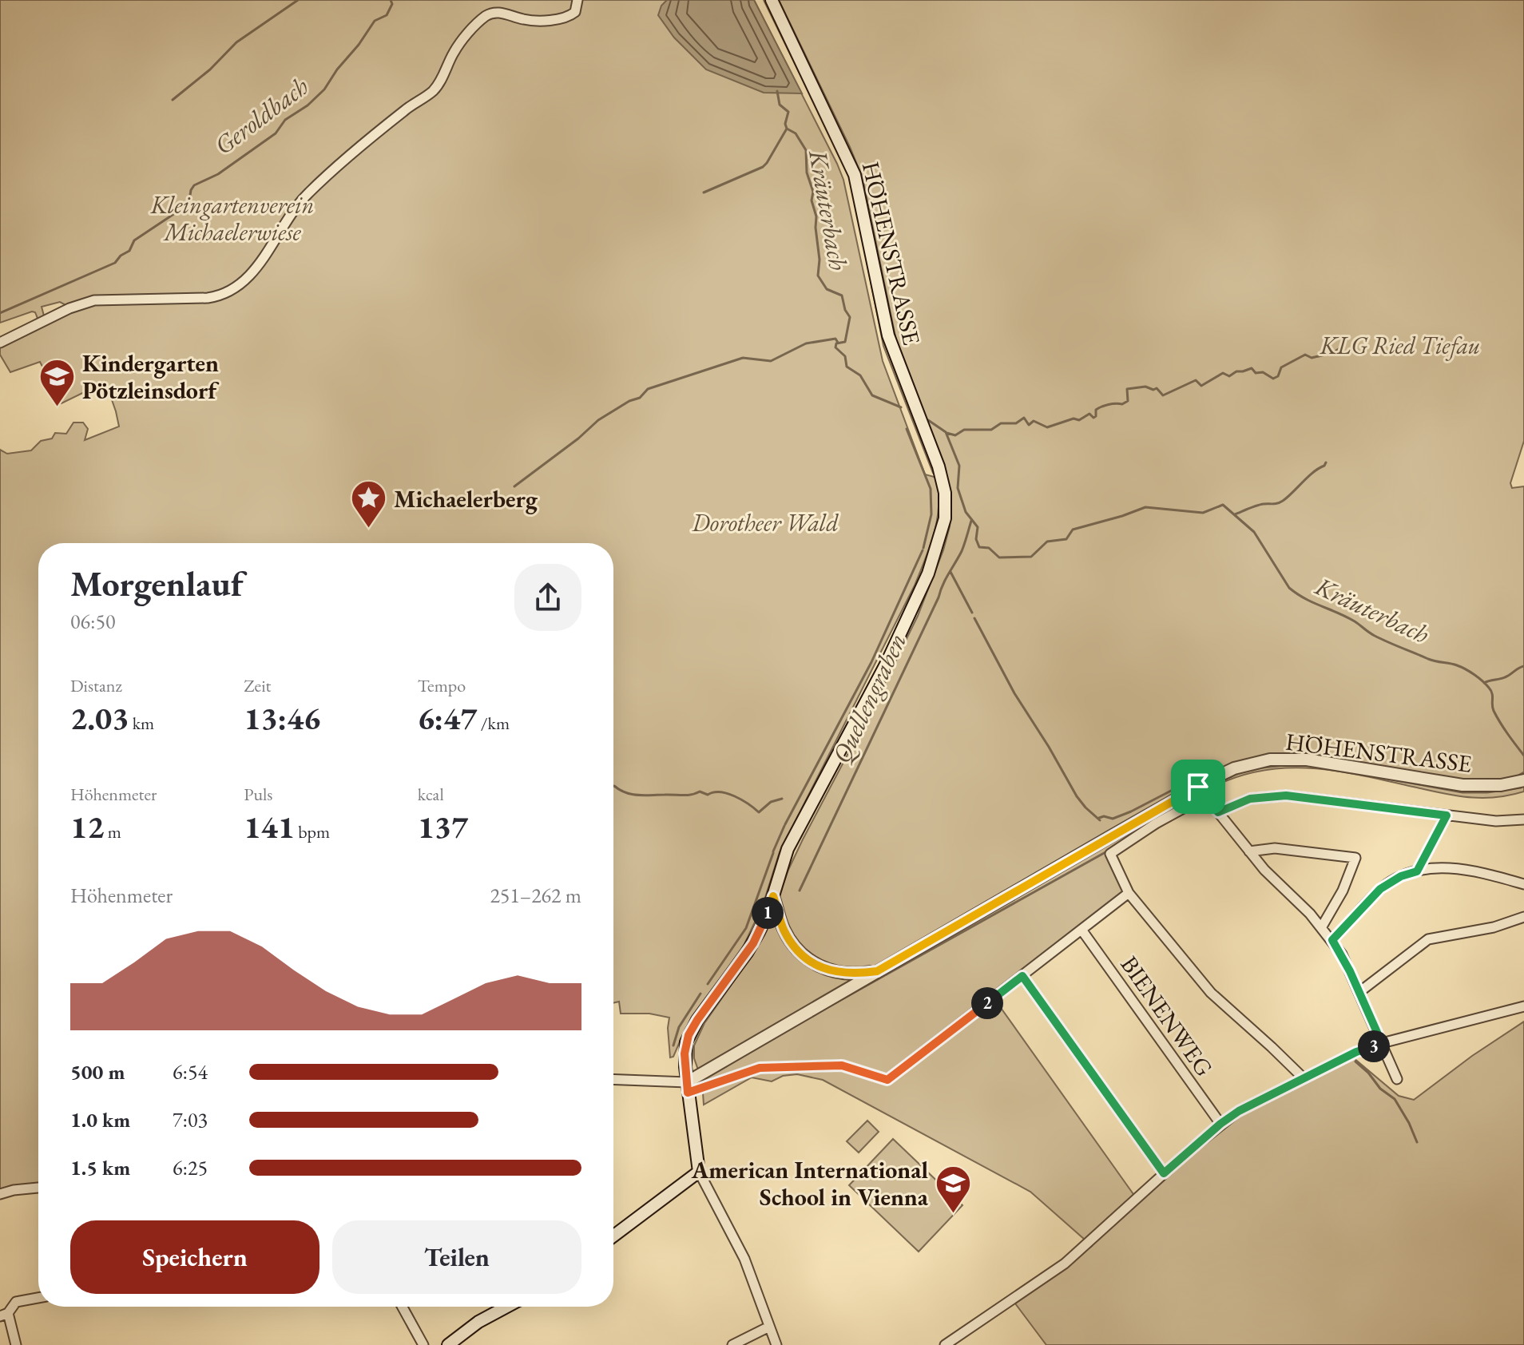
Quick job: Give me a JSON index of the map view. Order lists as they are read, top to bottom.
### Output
{
  "streets": {
    "main road": ["HÖHENSTRASSE"],
    "street": ["BIENENWEG"]
  },
  "water": ["Geroldbach", "Kräuterbach", "Quellengraben"],
  "parks": ["Kleingartenverein Michaelerwiese", "KLG Ried Tiefau", "Dorotheer Wald"],
  "places": {
    "school or university": ["Kindergarten Pötzleinsdorf", "American International School in Vienna"],
    "place": ["Michaelerberg"]
  },
  "page": {
    "heading": ["Morgenlauf", "06:50"],
    "stats": [
      ["Distanz", "2.03 km"],
      ["Zeit", "13:46"],
      ["Tempo", "6:47 /km"],
      ["Höhenmeter", "12 m"],
      ["Puls", "141 bpm"],
      ["kcal", "137"]
    ],
    "chart": ["Höhenmeter", "251–262 m"],
    "pins": ["1", "2", "3"],
    "list": [
      {
        "name": "500 m",
        "note": "6:54"
      },
      {
        "name": "1.0 km",
        "note": "7:03"
      },
      {
        "name": "1.5 km",
        "note": "6:25"
      }
    ],
    "buttons": ["Speichern", "Teilen"]
  }
}
